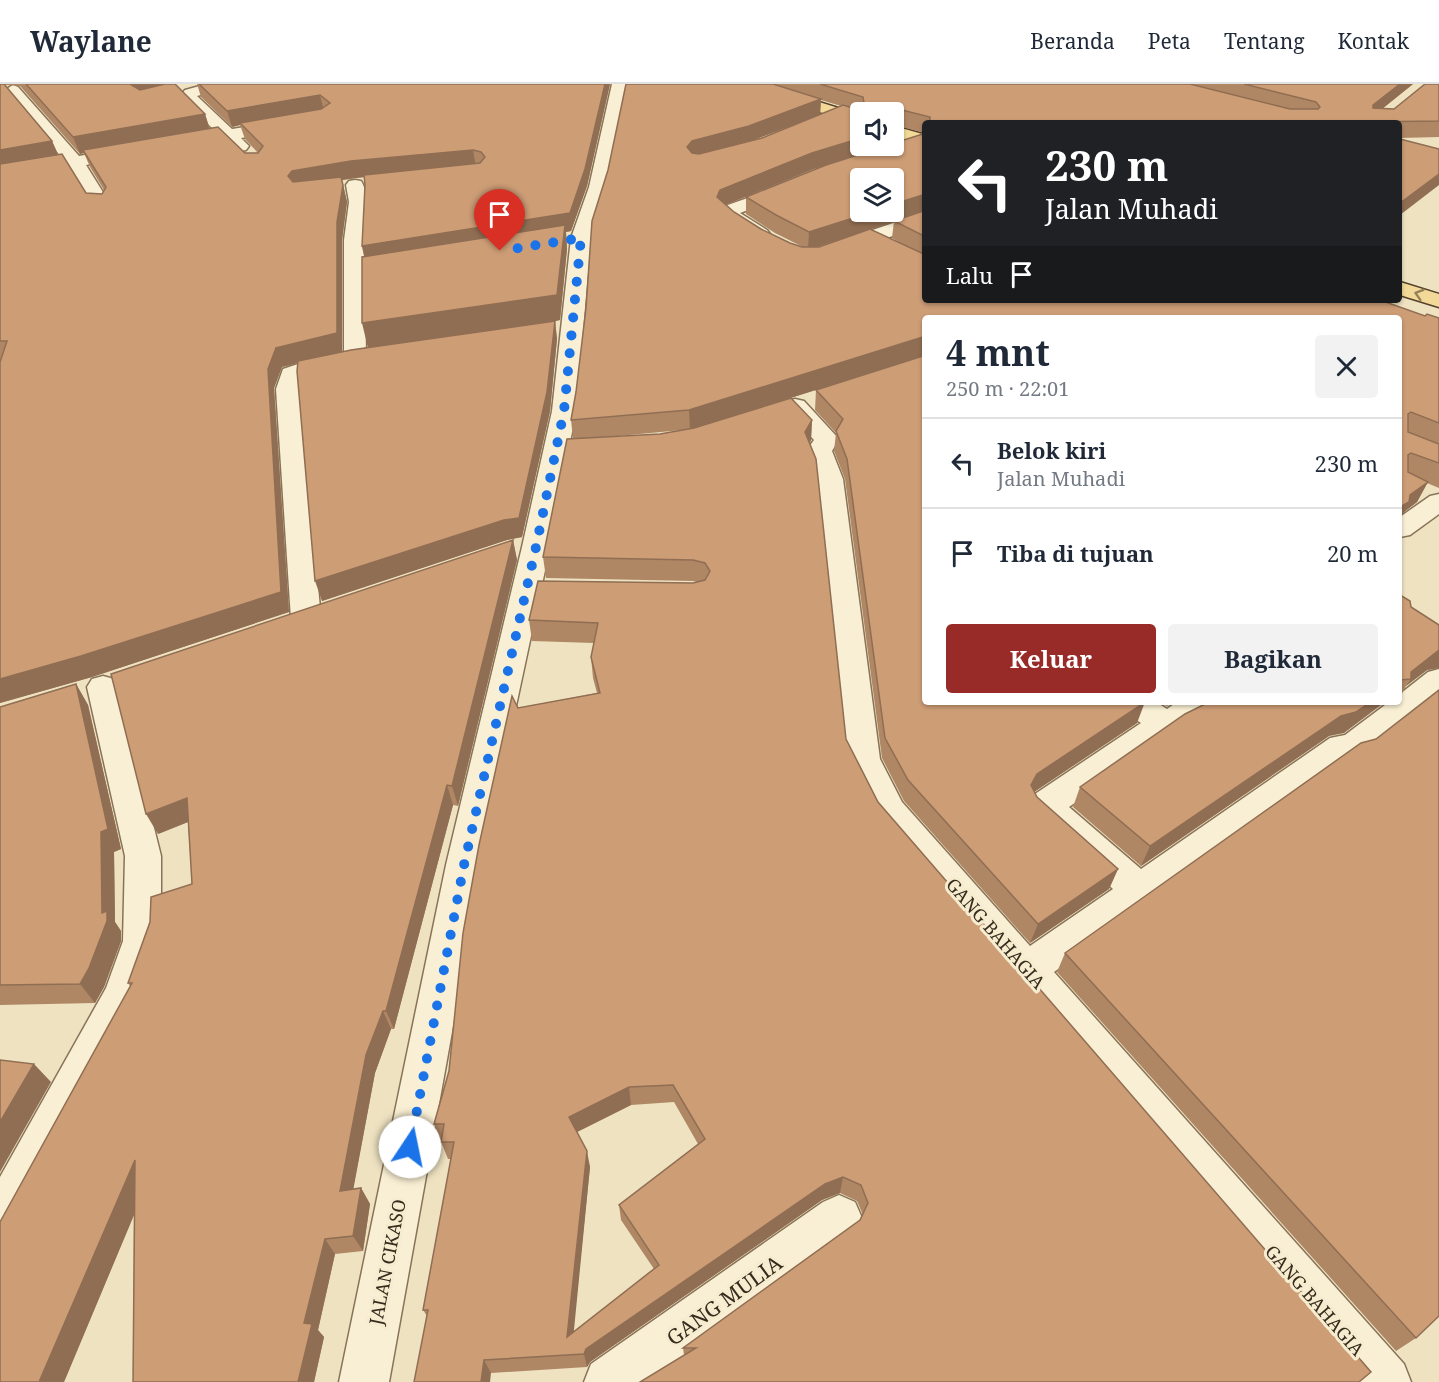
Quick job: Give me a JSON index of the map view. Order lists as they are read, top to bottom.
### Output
{
  "streets": {
    "street": ["GANG BAHAGIA", "JALAN CIKASO", "GANG MULIA"]
  },
  "page": {
    "header": "Waylane",
    "nav": [
      "Beranda",
      "Peta",
      "Tentang",
      "Kontak"
    ],
    "turn": ["230 m", "Jalan Muhadi"],
    "then": "Lalu",
    "heading": ["4 mnt", "250 m · 22:01"],
    "list": [
      {
        "name": "Belok kiri",
        "note": "Jalan Muhadi",
        "value": "230 m"
      },
      {
        "name": "Tiba di tujuan",
        "value": "20 m"
      }
    ],
    "buttons": ["Keluar", "Bagikan"]
  }
}
